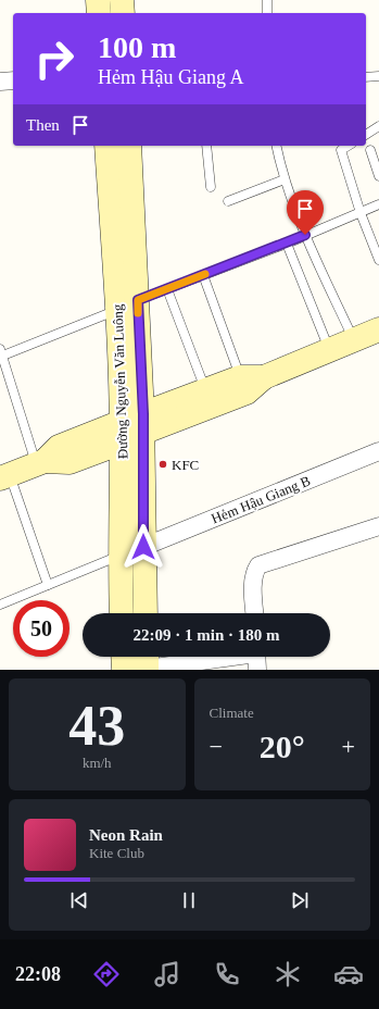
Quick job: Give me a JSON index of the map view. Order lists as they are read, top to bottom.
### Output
{
  "streets": {
    "main road": ["Đường Nguyễn Văn Luông"],
    "street": ["Hẻm Hậu Giang B"]
  },
  "crossings": [
    ["Đường Nguyễn Văn Luông", "Hẻm Hậu Giang B"]
  ],
  "places": ["KFC"],
  "page": {
    "turn": ["100 m", "Hẻm Hậu Giang A"],
    "then": "Then",
    "limit": "50",
    "trip": "22:09 · 1 min · 180 m",
    "tile": [
      ["43", "km/h"],
      "Climate"
    ],
    "heat": ["−", "20°", "+"],
    "song": ["Neon Rain", "Kite Club"],
    "tabs": "22:08"
  }
}
